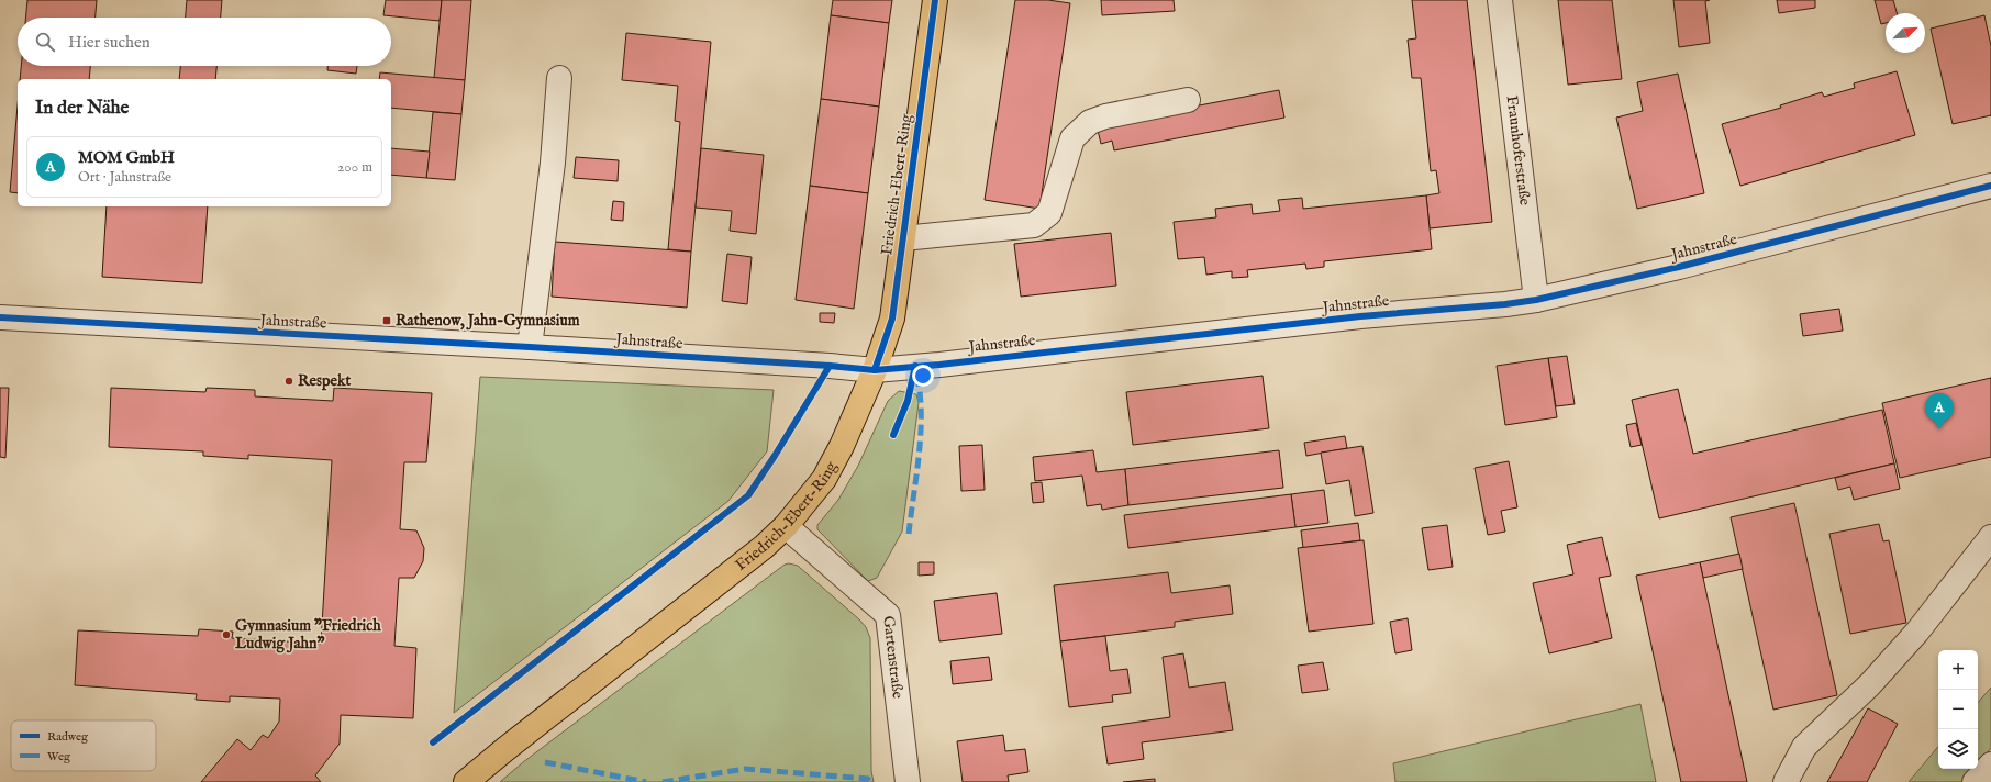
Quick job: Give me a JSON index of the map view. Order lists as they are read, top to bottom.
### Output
{
  "streets": {
    "main road": ["Friedrich-Ebert-Ring"],
    "street": ["Fraunhoferstraße", "Jahnstraße", "Gartenstraße"]
  },
  "crossings": [
    ["Fraunhoferstraße", "Jahnstraße"],
    ["Friedrich-Ebert-Ring", "Jahnstraße"],
    ["Friedrich-Ebert-Ring", "Gartenstraße"]
  ],
  "places": {
    "transit": ["Rathenow, Jahn-Gymnasium"],
    "other": ["Respekt", "Gymnasium \"Friedrich Ludwig Jahn\""]
  },
  "legend": ["Radweg", "Weg"],
  "north": "top right",
  "page": {
    "search": "Hier suchen",
    "heading": "In der Nähe",
    "list": [
      {
        "mark": "A",
        "name": "MOM GmbH",
        "note": "Ort · Jahnstraße",
        "value": "200 m"
      }
    ],
    "pins": "A",
    "map_buttons": ["+", "−"]
  }
}
